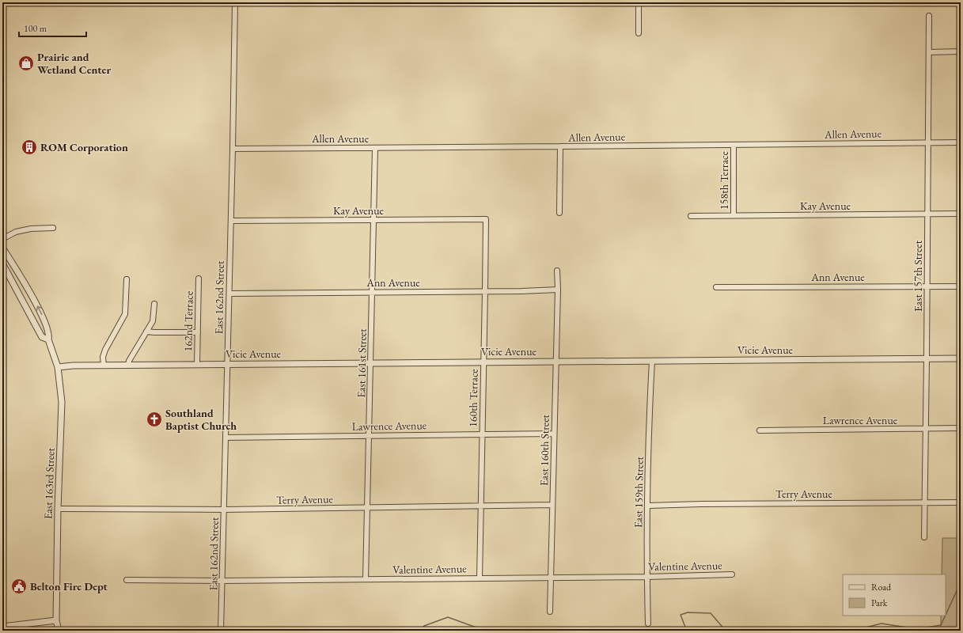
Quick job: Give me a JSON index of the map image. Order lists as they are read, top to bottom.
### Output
{
  "streets": {
    "street": [
      "Allen Avenue",
      "158th Terrace",
      "Kay Avenue",
      "East 157th Street",
      "Ann Avenue",
      "East 162nd Street",
      "162nd Terrace",
      "Vicie Avenue",
      "East 161st Street",
      "160th Terrace",
      "Lawrence Avenue",
      "East 160th Street",
      "East 163rd Street",
      "East 159th Street",
      "Terry Avenue",
      "Valentine Avenue"
    ]
  },
  "crossings": [
    ["Allen Avenue", "158th Terrace"],
    ["Allen Avenue", "East 157th Street"],
    ["Allen Avenue", "East 162nd Street"],
    ["Allen Avenue", "East 161st Street"],
    ["158th Terrace", "Kay Avenue"],
    ["Kay Avenue", "East 157th Street"],
    ["Kay Avenue", "East 162nd Street"],
    ["Kay Avenue", "East 161st Street"],
    ["Kay Avenue", "160th Terrace"],
    ["East 157th Street", "Ann Avenue"],
    ["East 157th Street", "Vicie Avenue"],
    ["East 157th Street", "Lawrence Avenue"],
    ["East 157th Street", "Terry Avenue"],
    ["Ann Avenue", "East 162nd Street"],
    ["Ann Avenue", "East 161st Street"],
    ["Ann Avenue", "160th Terrace"],
    ["Ann Avenue", "East 160th Street"],
    ["East 162nd Street", "Vicie Avenue"],
    ["East 162nd Street", "Lawrence Avenue"],
    ["East 162nd Street", "Terry Avenue"],
    ["East 162nd Street", "Valentine Avenue"],
    ["162nd Terrace", "Vicie Avenue"],
    ["Vicie Avenue", "East 161st Street"],
    ["Vicie Avenue", "160th Terrace"],
    ["Vicie Avenue", "East 160th Street"],
    ["Vicie Avenue", "East 163rd Street"],
    ["Vicie Avenue", "East 159th Street"],
    ["East 161st Street", "Lawrence Avenue"],
    ["East 161st Street", "Terry Avenue"],
    ["East 161st Street", "Valentine Avenue"],
    ["160th Terrace", "Lawrence Avenue"],
    ["160th Terrace", "Terry Avenue"],
    ["160th Terrace", "Valentine Avenue"],
    ["Lawrence Avenue", "East 160th Street"],
    ["East 160th Street", "Terry Avenue"],
    ["East 160th Street", "Valentine Avenue"],
    ["East 163rd Street", "Terry Avenue"],
    ["East 159th Street", "Terry Avenue"],
    ["East 159th Street", "Valentine Avenue"]
  ],
  "places": {
    "shop": ["Prairie and Wetland Center"],
    "building": ["ROM Corporation"],
    "church": ["Southland Baptist Church"],
    "public building": ["Belton Fire Dept"]
  },
  "legend": ["Road", "Park"],
  "scale_bar": "100 m"
}
